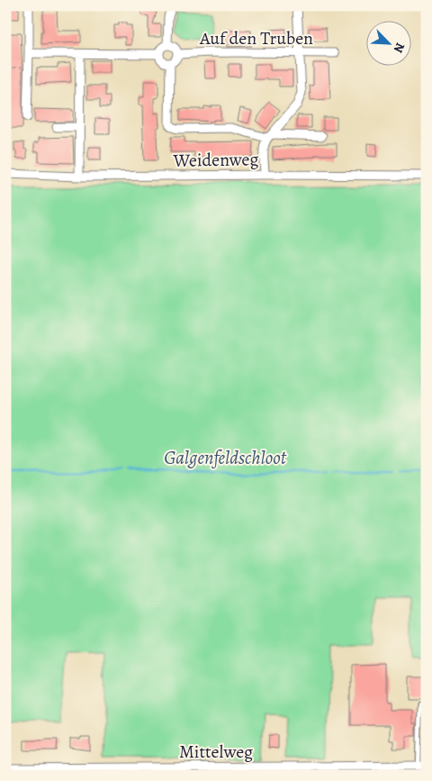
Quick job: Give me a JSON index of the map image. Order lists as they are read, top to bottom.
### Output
{
  "streets": {
    "street": ["Auf den Truben", "Weidenweg", "Mittelweg"]
  },
  "water": ["Galgenfeldschloot"],
  "north": "bottom right"
}
